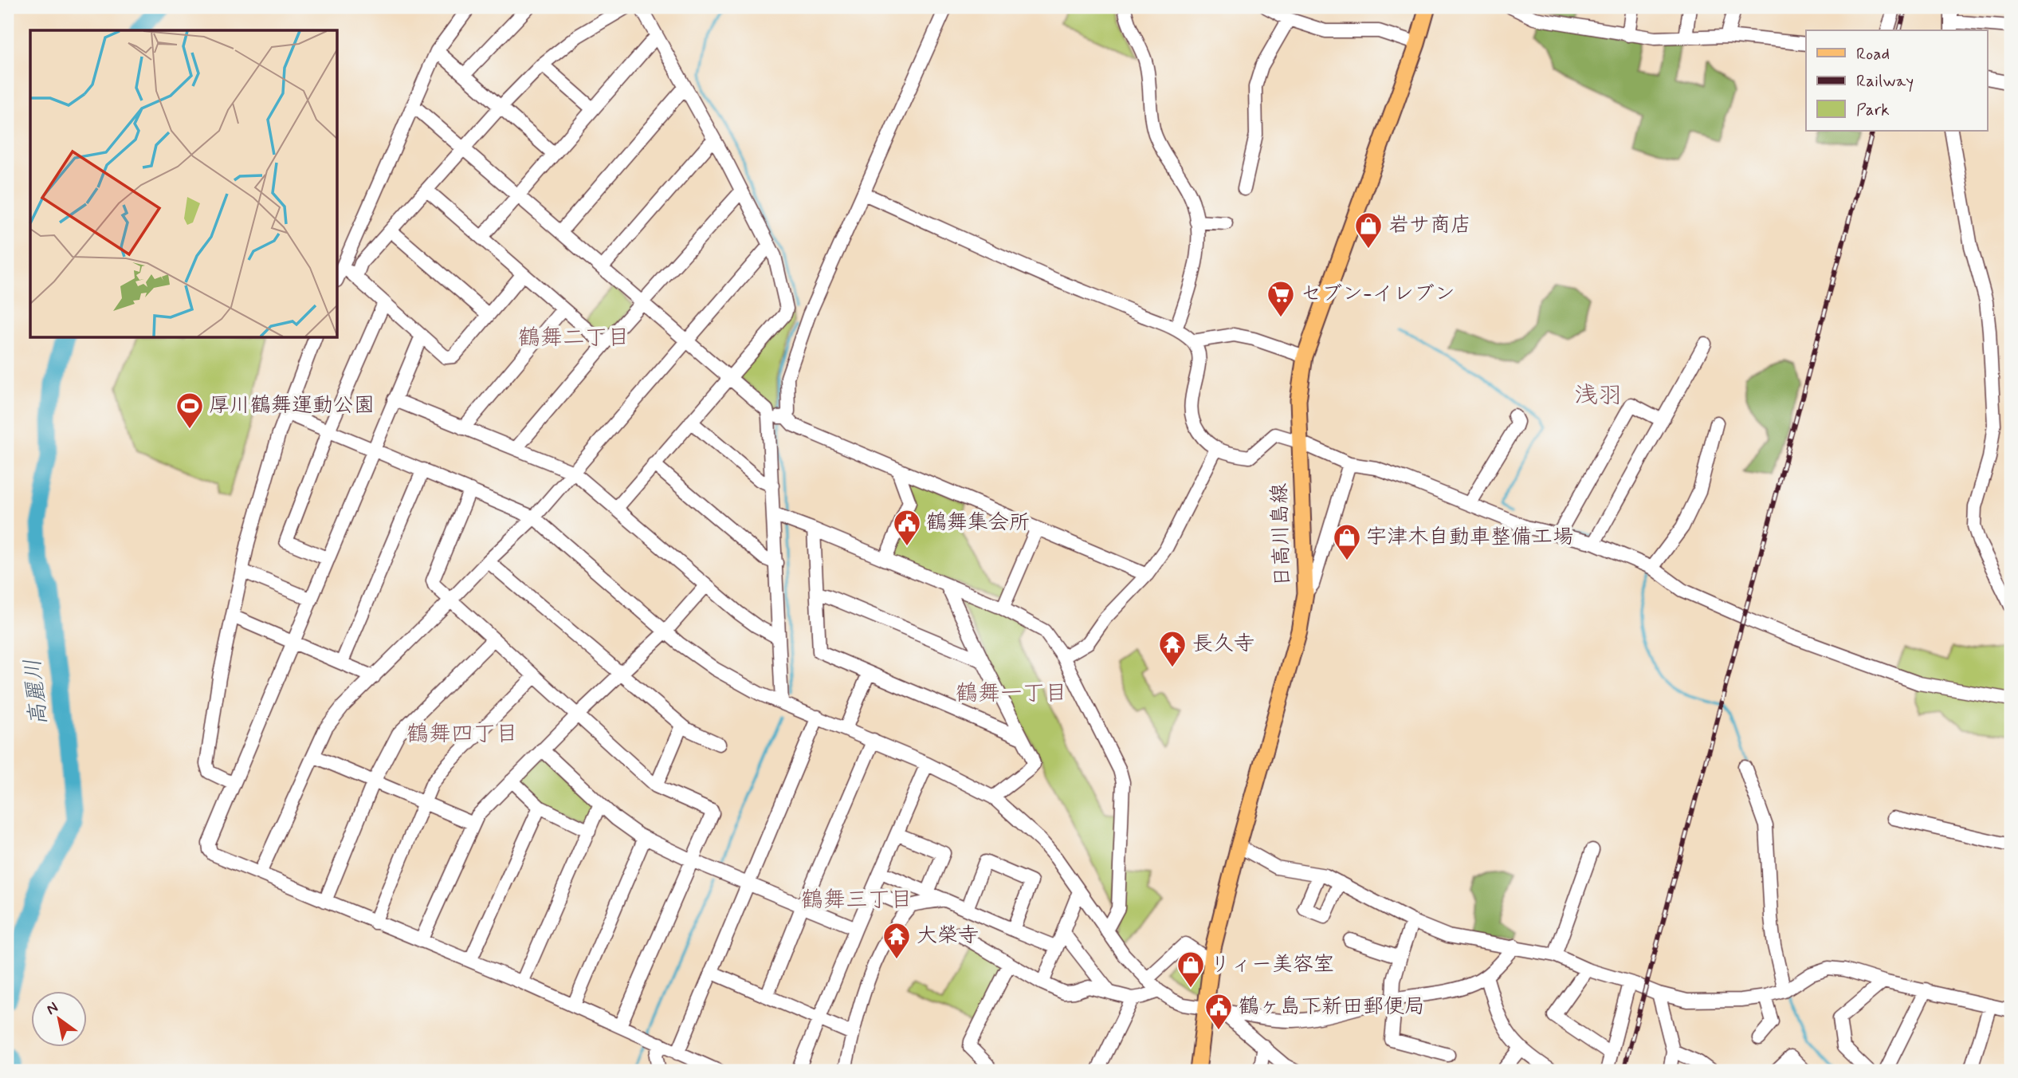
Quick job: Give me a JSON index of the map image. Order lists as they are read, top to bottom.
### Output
{
  "streets": {
    "main road": ["日高川島線"]
  },
  "districts": [
    "鶴舞二丁目",
    "浅羽",
    "鶴舞一丁目",
    "鶴舞四丁目",
    "鶴舞三丁目"
  ],
  "water": ["高麗川"],
  "places": {
    "shop": ["岩サ商店", "宇津木自動車整備工場", "リィー美容室"],
    "supermarket": ["セブン-イレブン"],
    "sports": ["厚川鶴舞運動公園"],
    "public building": ["鶴舞集会所", "鶴ヶ島下新田郵便局"],
    "temple": ["長久寺", "大榮寺"]
  },
  "legend": ["Road", "Railway", "Park"],
  "north": "top left"
}
